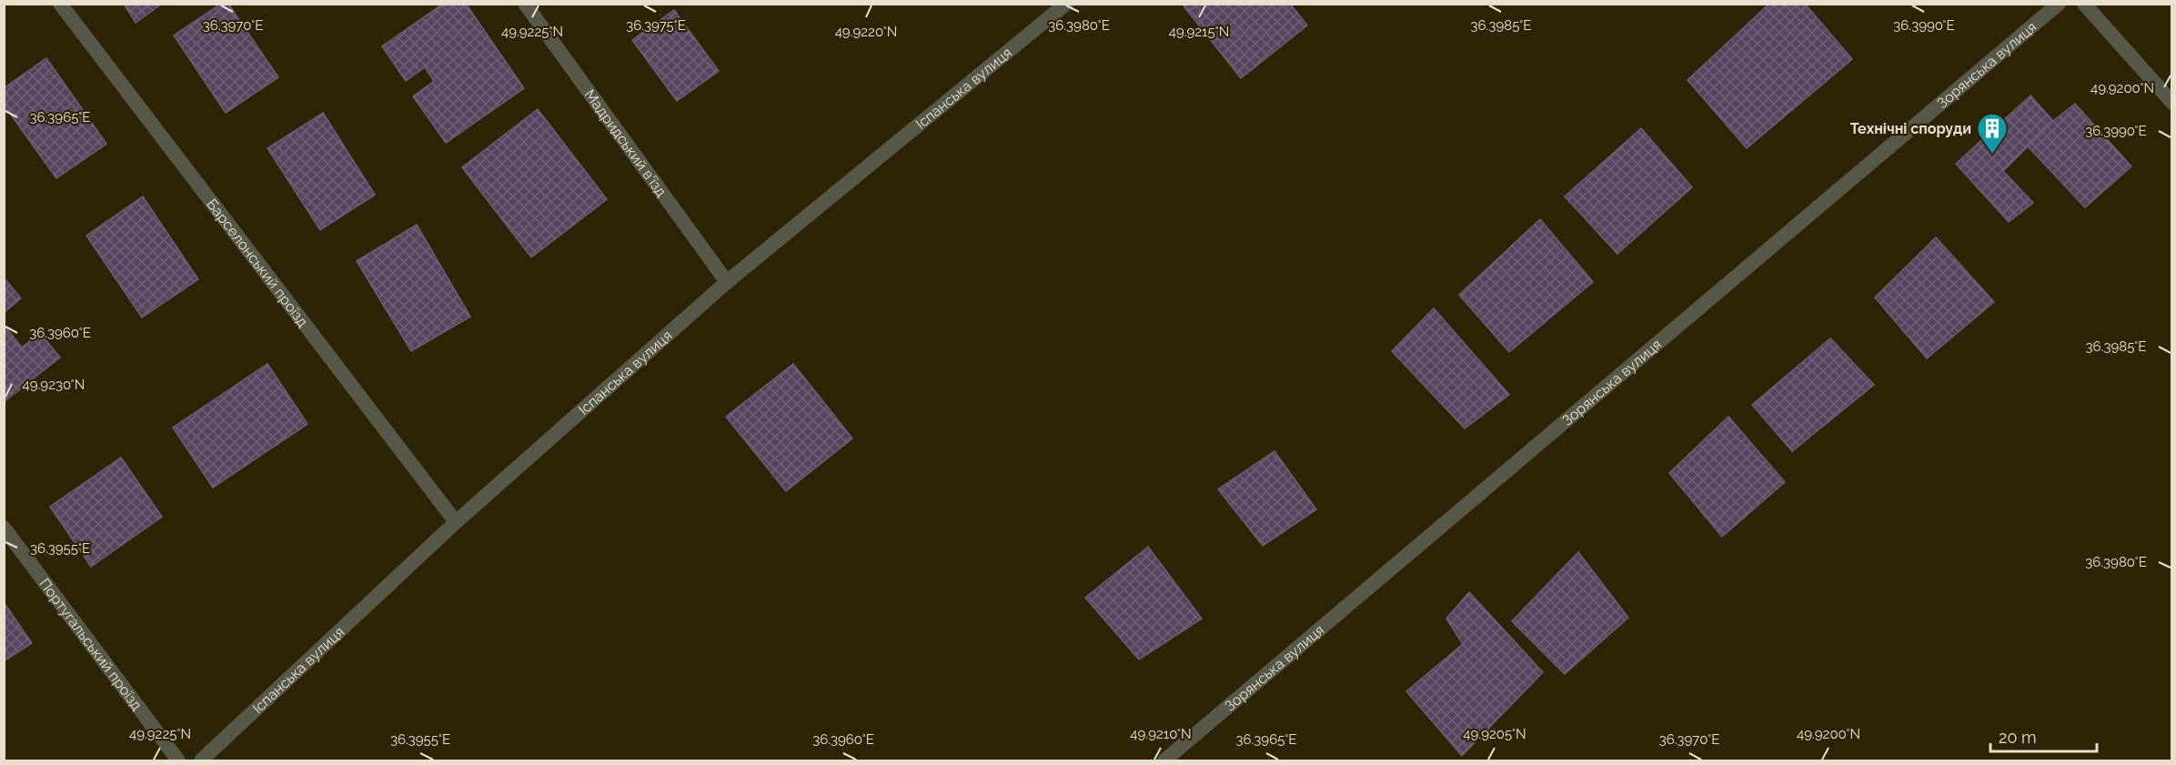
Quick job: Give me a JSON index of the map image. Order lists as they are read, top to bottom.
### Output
{
  "streets": {
    "street": [
      "Зорянська вулиця",
      "Іспанська вулиця",
      "Мадридський в'їзд",
      "Барселонський проїзд",
      "Португальський проїзд"
    ]
  },
  "crossings": [
    ["Іспанська вулиця", "Мадридський в'їзд"],
    ["Іспанська вулиця", "Барселонський проїзд"]
  ],
  "places": {
    "building": ["Технічні споруди"]
  },
  "scale_bar": "20 m",
  "coordinates": [
    "36.3970°E",
    "36.3975°E",
    "36.3980°E",
    "36.3985°E",
    "36.3990°E",
    "49.9225°N",
    "49.9220°N",
    "49.9215°N",
    "49.9200°N",
    "36.3965°E",
    "36.3960°E",
    "49.9230°N",
    "36.3955°E",
    "49.9210°N",
    "49.9205°N"
  ]
}
